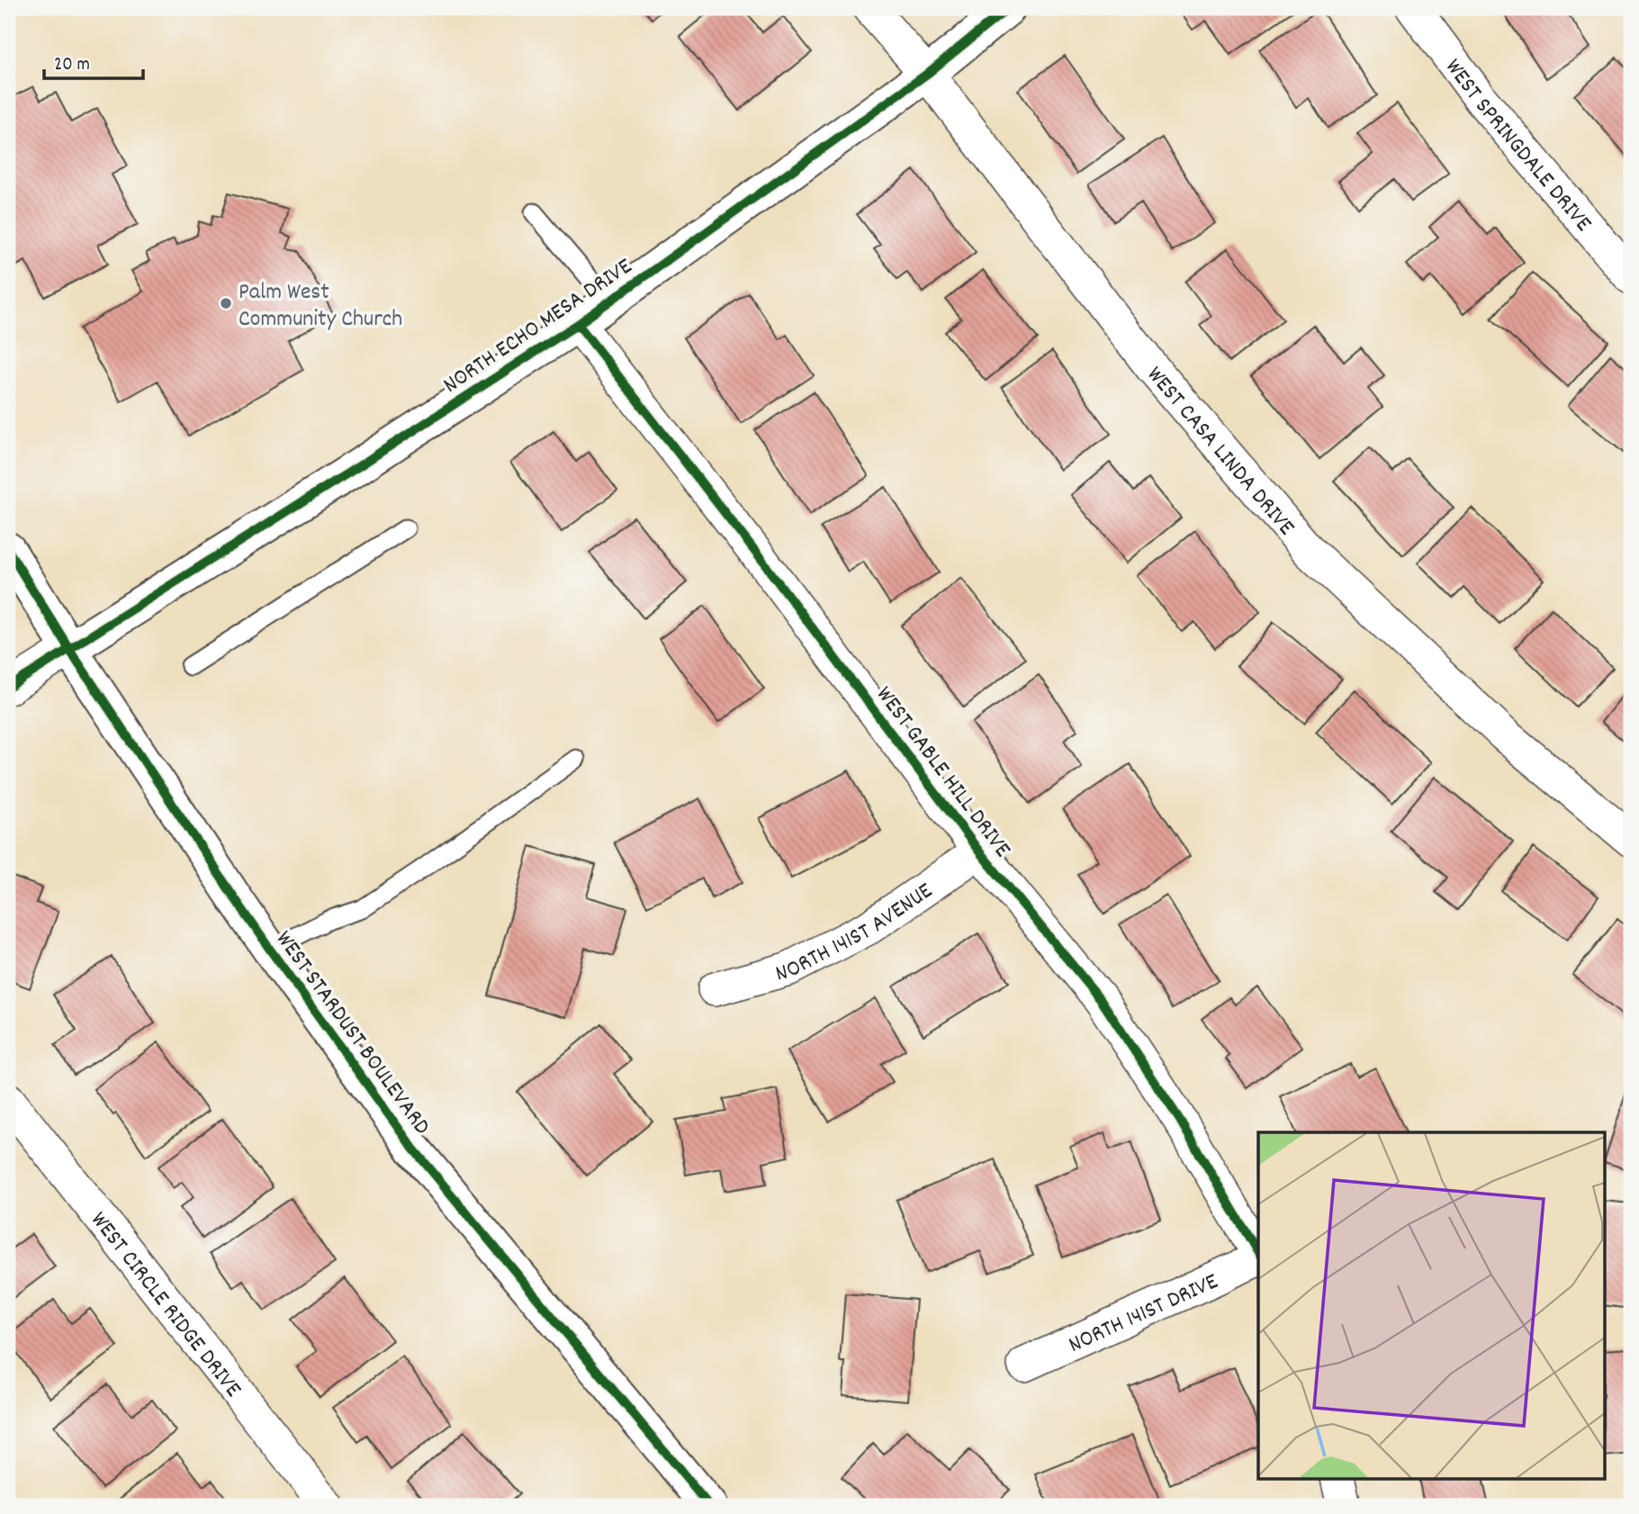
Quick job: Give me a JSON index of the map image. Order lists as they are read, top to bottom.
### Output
{
  "streets": {
    "street": [
      "WEST SPRINGDALE DRIVE",
      "NORTH ECHO MESA DRIVE",
      "WEST CASA LINDA DRIVE",
      "WEST GABLE HILL DRIVE",
      "NORTH 141ST AVENUE",
      "WEST STARDUST BOULEVARD",
      "WEST CIRCLE RIDGE DRIVE",
      "NORTH 141ST DRIVE"
    ]
  },
  "crossings": [
    ["NORTH ECHO MESA DRIVE", "WEST CASA LINDA DRIVE"],
    ["NORTH ECHO MESA DRIVE", "WEST GABLE HILL DRIVE"],
    ["NORTH ECHO MESA DRIVE", "WEST STARDUST BOULEVARD"],
    ["WEST GABLE HILL DRIVE", "NORTH 141ST AVENUE"]
  ],
  "places": ["Palm West Community Church"],
  "scale_bar": "20 m"
}
